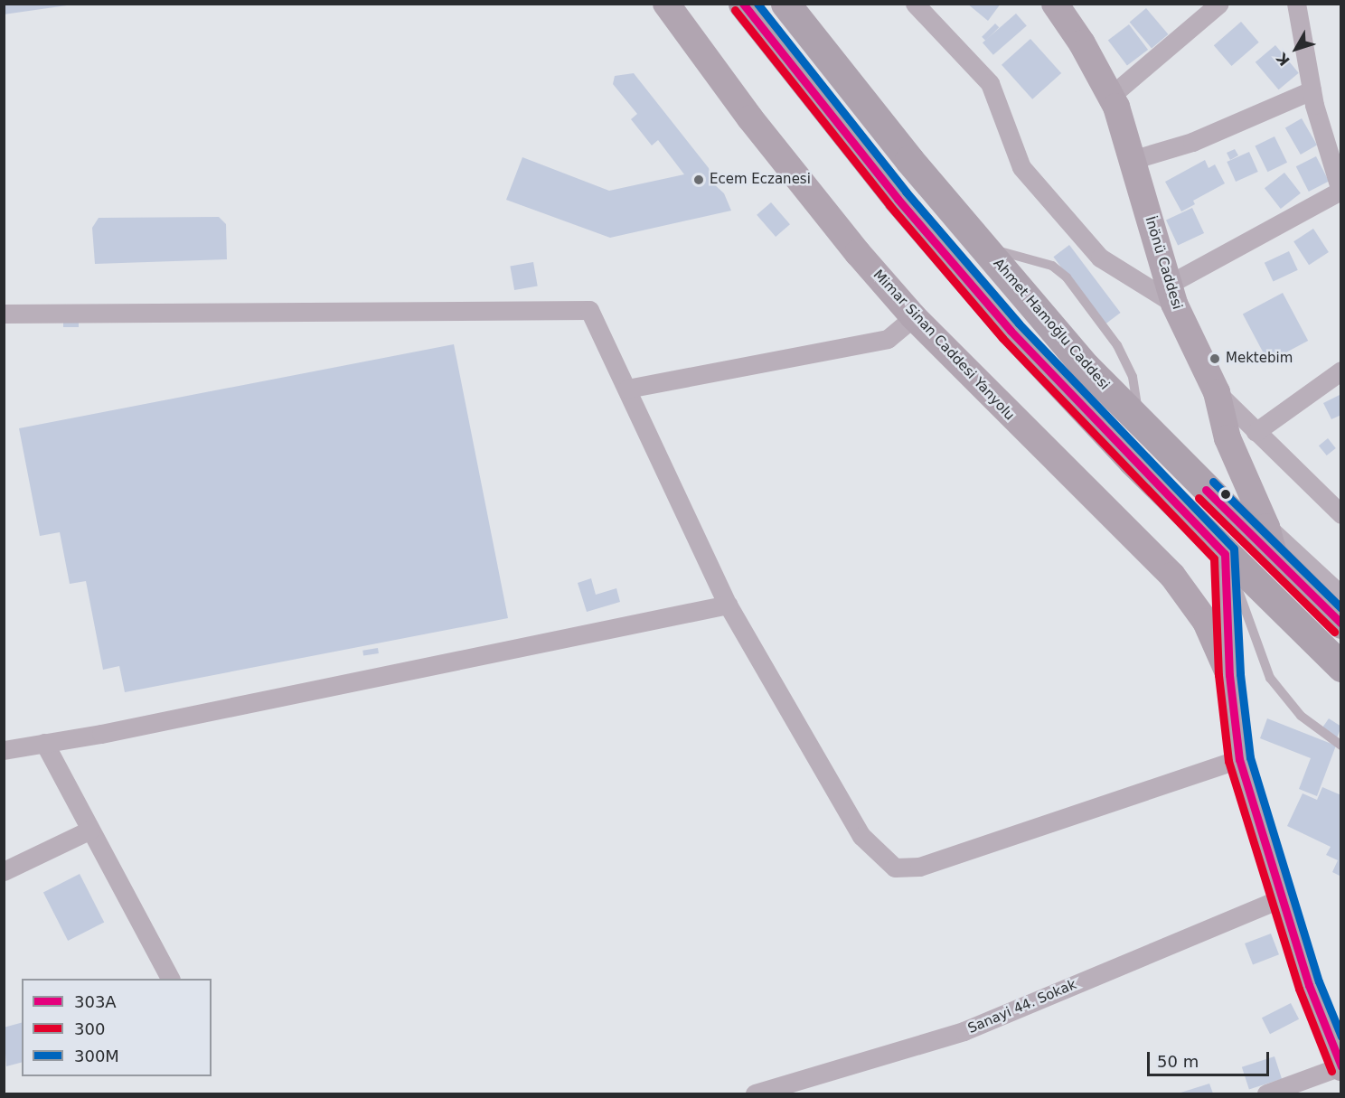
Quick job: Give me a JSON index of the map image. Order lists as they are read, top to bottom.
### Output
{
  "streets": {
    "highway": ["Ahmet Hamoğlu Caddesi"],
    "main road": ["İnönü Caddesi", "Mimar Sinan Caddesi Yanyolu"],
    "street": ["Sanayi 44. Sokak"]
  },
  "crossings": [
    ["İnönü Caddesi", "Ahmet Hamoğlu Caddesi"]
  ],
  "places": ["Ecem Eczanesi", "Mektebim"],
  "lines": ["transit line 303A", "transit line 300M", "transit line 300"],
  "legend": ["303A", "300", "300M"],
  "scale_bar": "50 m",
  "north": "bottom left"
}
